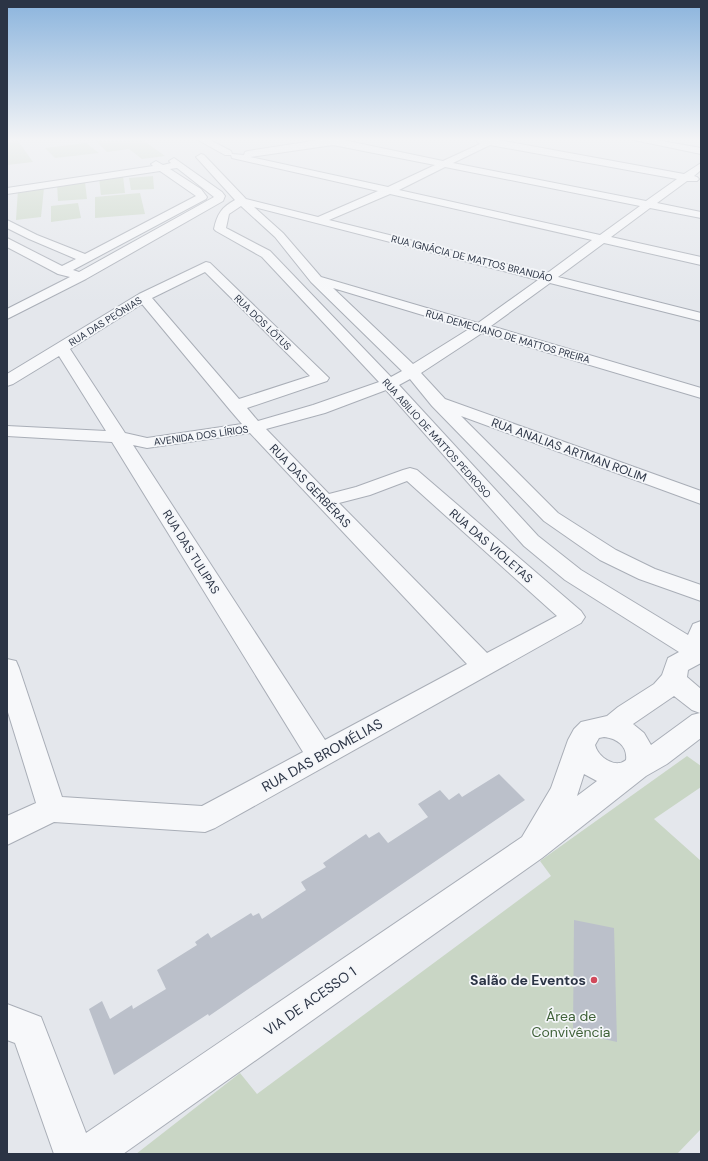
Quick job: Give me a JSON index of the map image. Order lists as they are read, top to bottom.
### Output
{
  "streets": {
    "street": [
      "RUA IGNÁCIA DE MATTOS BRANDÃO",
      "RUA DAS PEÔNIAS",
      "RUA DOS LÓTUS",
      "RUA DEMECIANO DE MATTOS PREIRA",
      "AVENIDA DOS LÍRIOS",
      "RUA ABILIO DE MATTOS PEDROSO",
      "RUA ANALIAS ARTMAN ROLIM",
      "RUA DAS GERBÉRAS",
      "RUA DAS VIOLETAS",
      "RUA DAS TULIPAS",
      "RUA DAS BROMÉLIAS",
      "VIA DE ACESSO 1"
    ]
  },
  "crossings": [
    ["RUA IGNÁCIA DE MATTOS BRANDÃO", "AVENIDA DOS LÍRIOS"],
    ["RUA DAS PEÔNIAS", "RUA DOS LÓTUS"],
    ["RUA DAS PEÔNIAS", "RUA DAS GERBÉRAS"],
    ["RUA DAS PEÔNIAS", "RUA DAS TULIPAS"],
    ["RUA DOS LÓTUS", "RUA DAS GERBÉRAS"],
    ["RUA DEMECIANO DE MATTOS PREIRA", "AVENIDA DOS LÍRIOS"],
    ["AVENIDA DOS LÍRIOS", "RUA ABILIO DE MATTOS PEDROSO"],
    ["AVENIDA DOS LÍRIOS", "RUA DAS GERBÉRAS"],
    ["AVENIDA DOS LÍRIOS", "RUA DAS TULIPAS"],
    ["RUA DAS GERBÉRAS", "RUA DAS VIOLETAS"],
    ["RUA DAS GERBÉRAS", "RUA DAS BROMÉLIAS"],
    ["RUA DAS VIOLETAS", "RUA DAS BROMÉLIAS"],
    ["RUA DAS TULIPAS", "RUA DAS BROMÉLIAS"]
  ],
  "parks": ["Área de Convivência"],
  "places": ["Salão de Eventos"]
}
